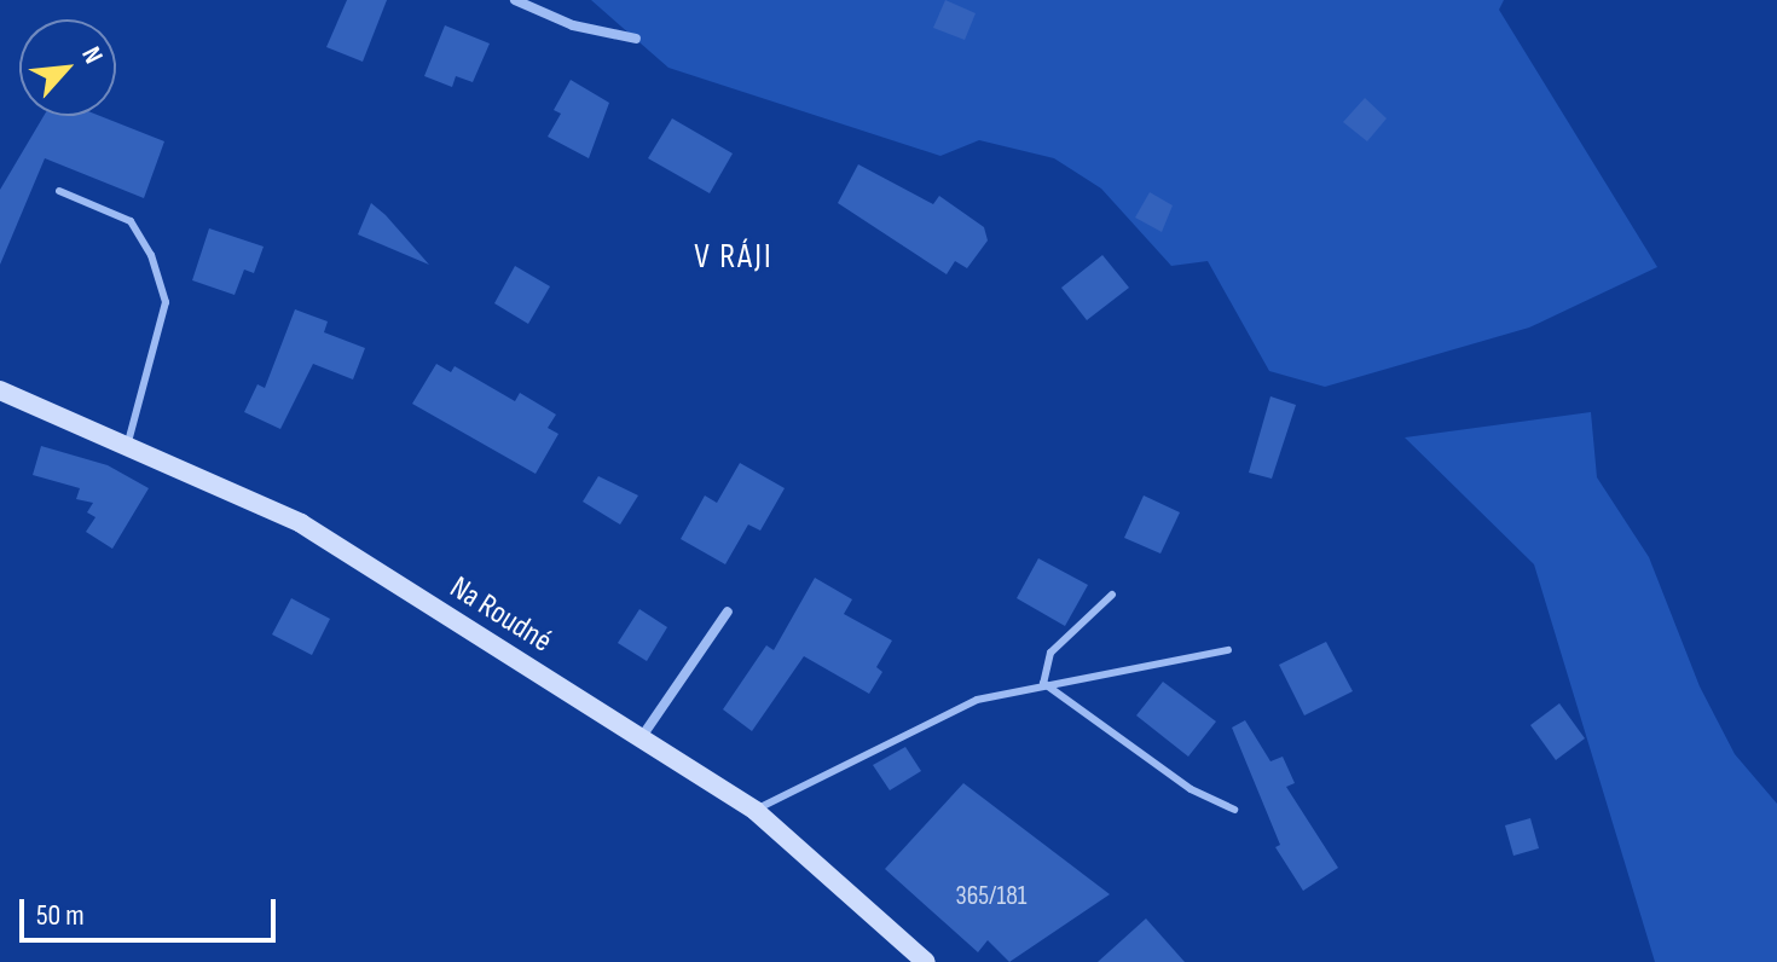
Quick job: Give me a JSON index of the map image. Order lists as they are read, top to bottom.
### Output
{
  "streets": {
    "street": ["Na Roudné"]
  },
  "districts": ["V RÁJI"],
  "house_numbers": ["365/181"],
  "scale_bar": "50 m",
  "north": "top right"
}
